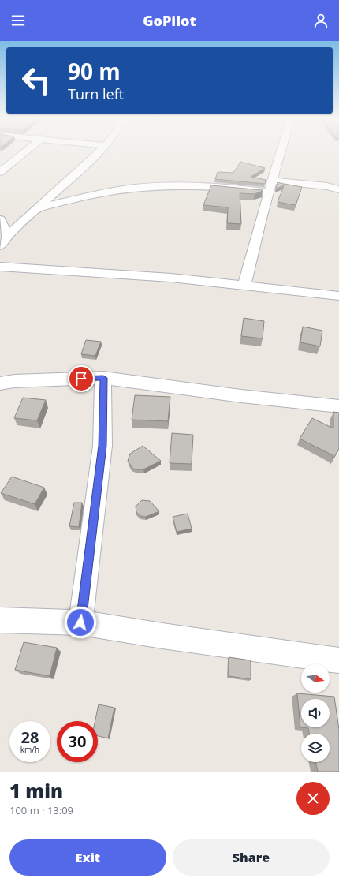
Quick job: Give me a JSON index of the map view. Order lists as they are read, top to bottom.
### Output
{
  "north": "right",
  "page": {
    "header": "GoPilot",
    "turn": ["90 m", "Turn left"],
    "speed": "28 km/h",
    "limit": "30",
    "heading": ["1 min", "100 m · 13:09"],
    "buttons": ["Exit", "Share"]
  }
}
